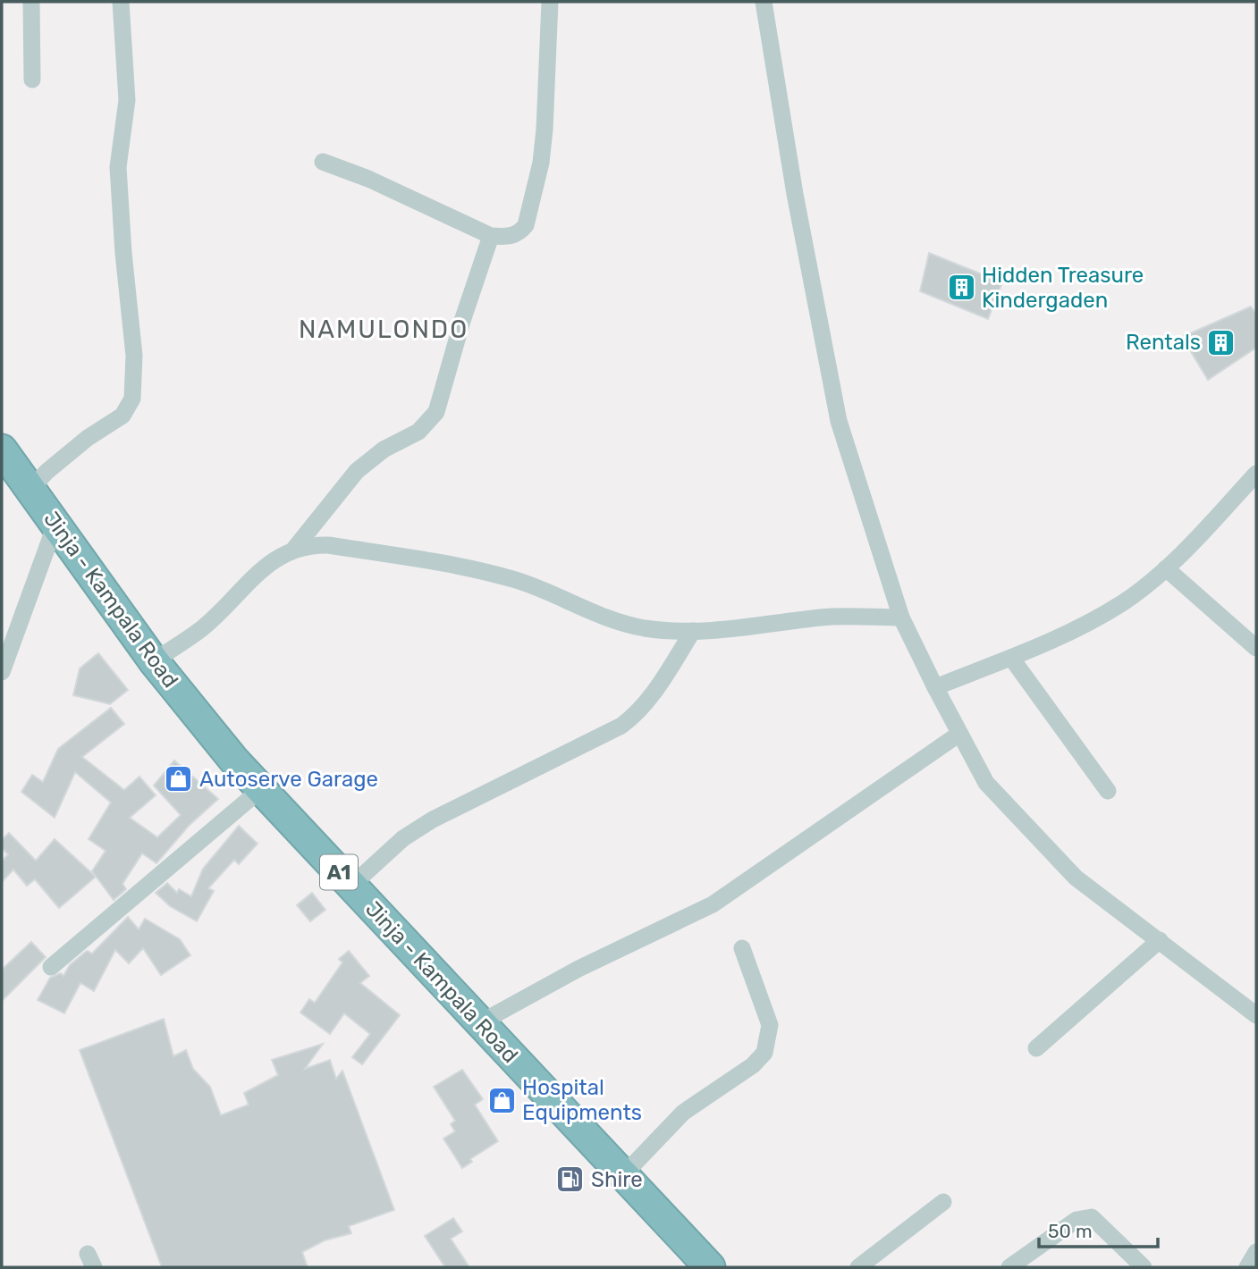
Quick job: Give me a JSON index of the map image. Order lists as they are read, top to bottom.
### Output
{
  "streets": {
    "highway": ["Jinja - Kampala Road", "A1"]
  },
  "districts": ["NAMULONDO"],
  "places": {
    "building": ["Hidden Treasure Kindergaden", "Rentals"],
    "shop": ["Autoserve Garage", "Hospital Equipments"],
    "fuel station": ["Shire"]
  },
  "scale_bar": "50 m"
}
